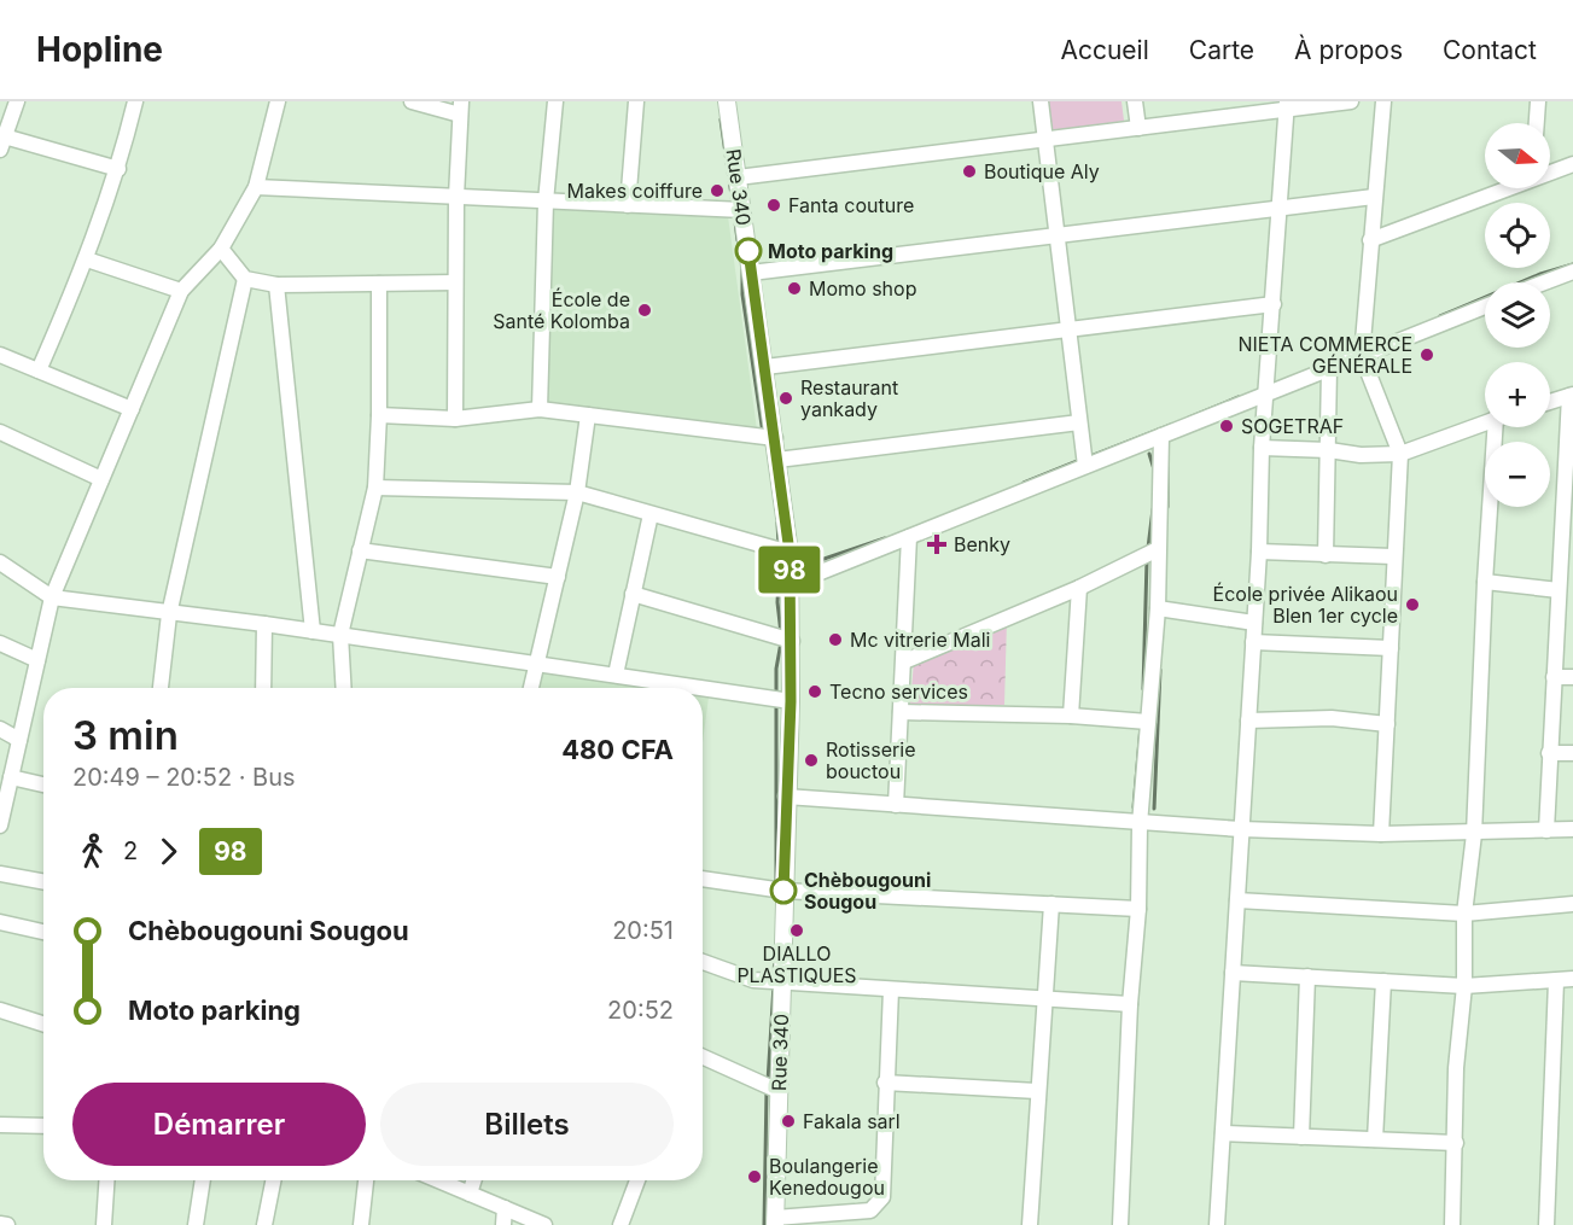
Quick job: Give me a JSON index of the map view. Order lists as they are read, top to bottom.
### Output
{
  "streets": {
    "street": ["Rue 340"]
  },
  "places": {
    "other": [
      "Boutique Aly",
      "Makes coiffure",
      "Fanta couture",
      "Moto parking",
      "Momo shop",
      "École de Santé Kolomba",
      "NIETA COMMERCE GÉNÉRALE",
      "Restaurant yankady",
      "SOGETRAF",
      "École privée Alikaou Blen 1er cycle",
      "Mc vitrerie Mali",
      "Tecno services",
      "Rotisserie bouctou",
      "Chèbougouni Sougou",
      "DIALLO PLASTIQUES",
      "Fakala sarl",
      "Boulangerie Kenedougou"
    ],
    "health": ["Benky"]
  },
  "lines": ["bus line 98"],
  "north": "right",
  "page": {
    "header": "Hopline",
    "nav": [
      "Accueil",
      "Carte",
      "À propos",
      "Contact"
    ],
    "on_map": "98",
    "map_buttons": ["+", "−"],
    "heading": ["3 min", "20:49 – 20:52 · Bus", "480 CFA"],
    "legs": ["2", "98"],
    "list": [
      {
        "name": "Chèbougouni Sougou",
        "value": "20:51"
      },
      {
        "name": "Moto parking",
        "value": "20:52"
      }
    ],
    "buttons": ["Démarrer", "Billets"]
  }
}
